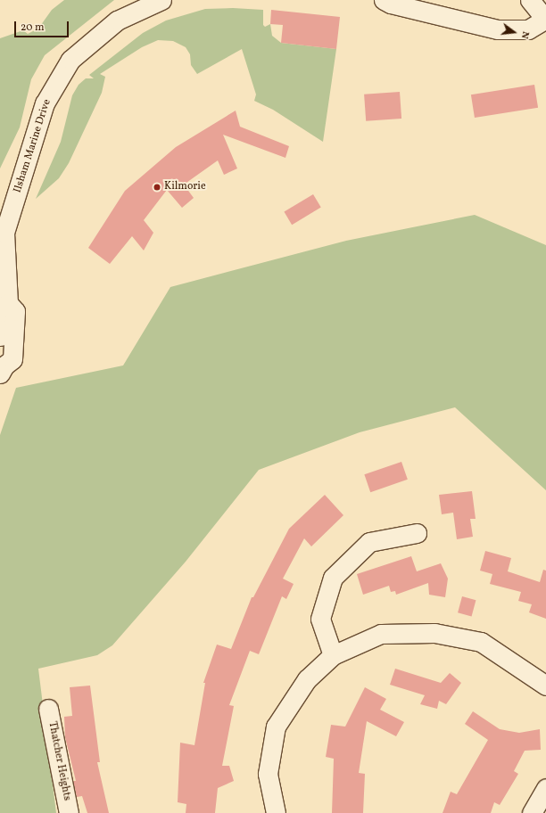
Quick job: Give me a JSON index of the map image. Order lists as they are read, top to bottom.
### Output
{
  "streets": {
    "street": ["Ilsham Marine Drive", "Thatcher Heights"]
  },
  "places": ["Kilmorie"],
  "scale_bar": "20 m",
  "north": "right"
}
